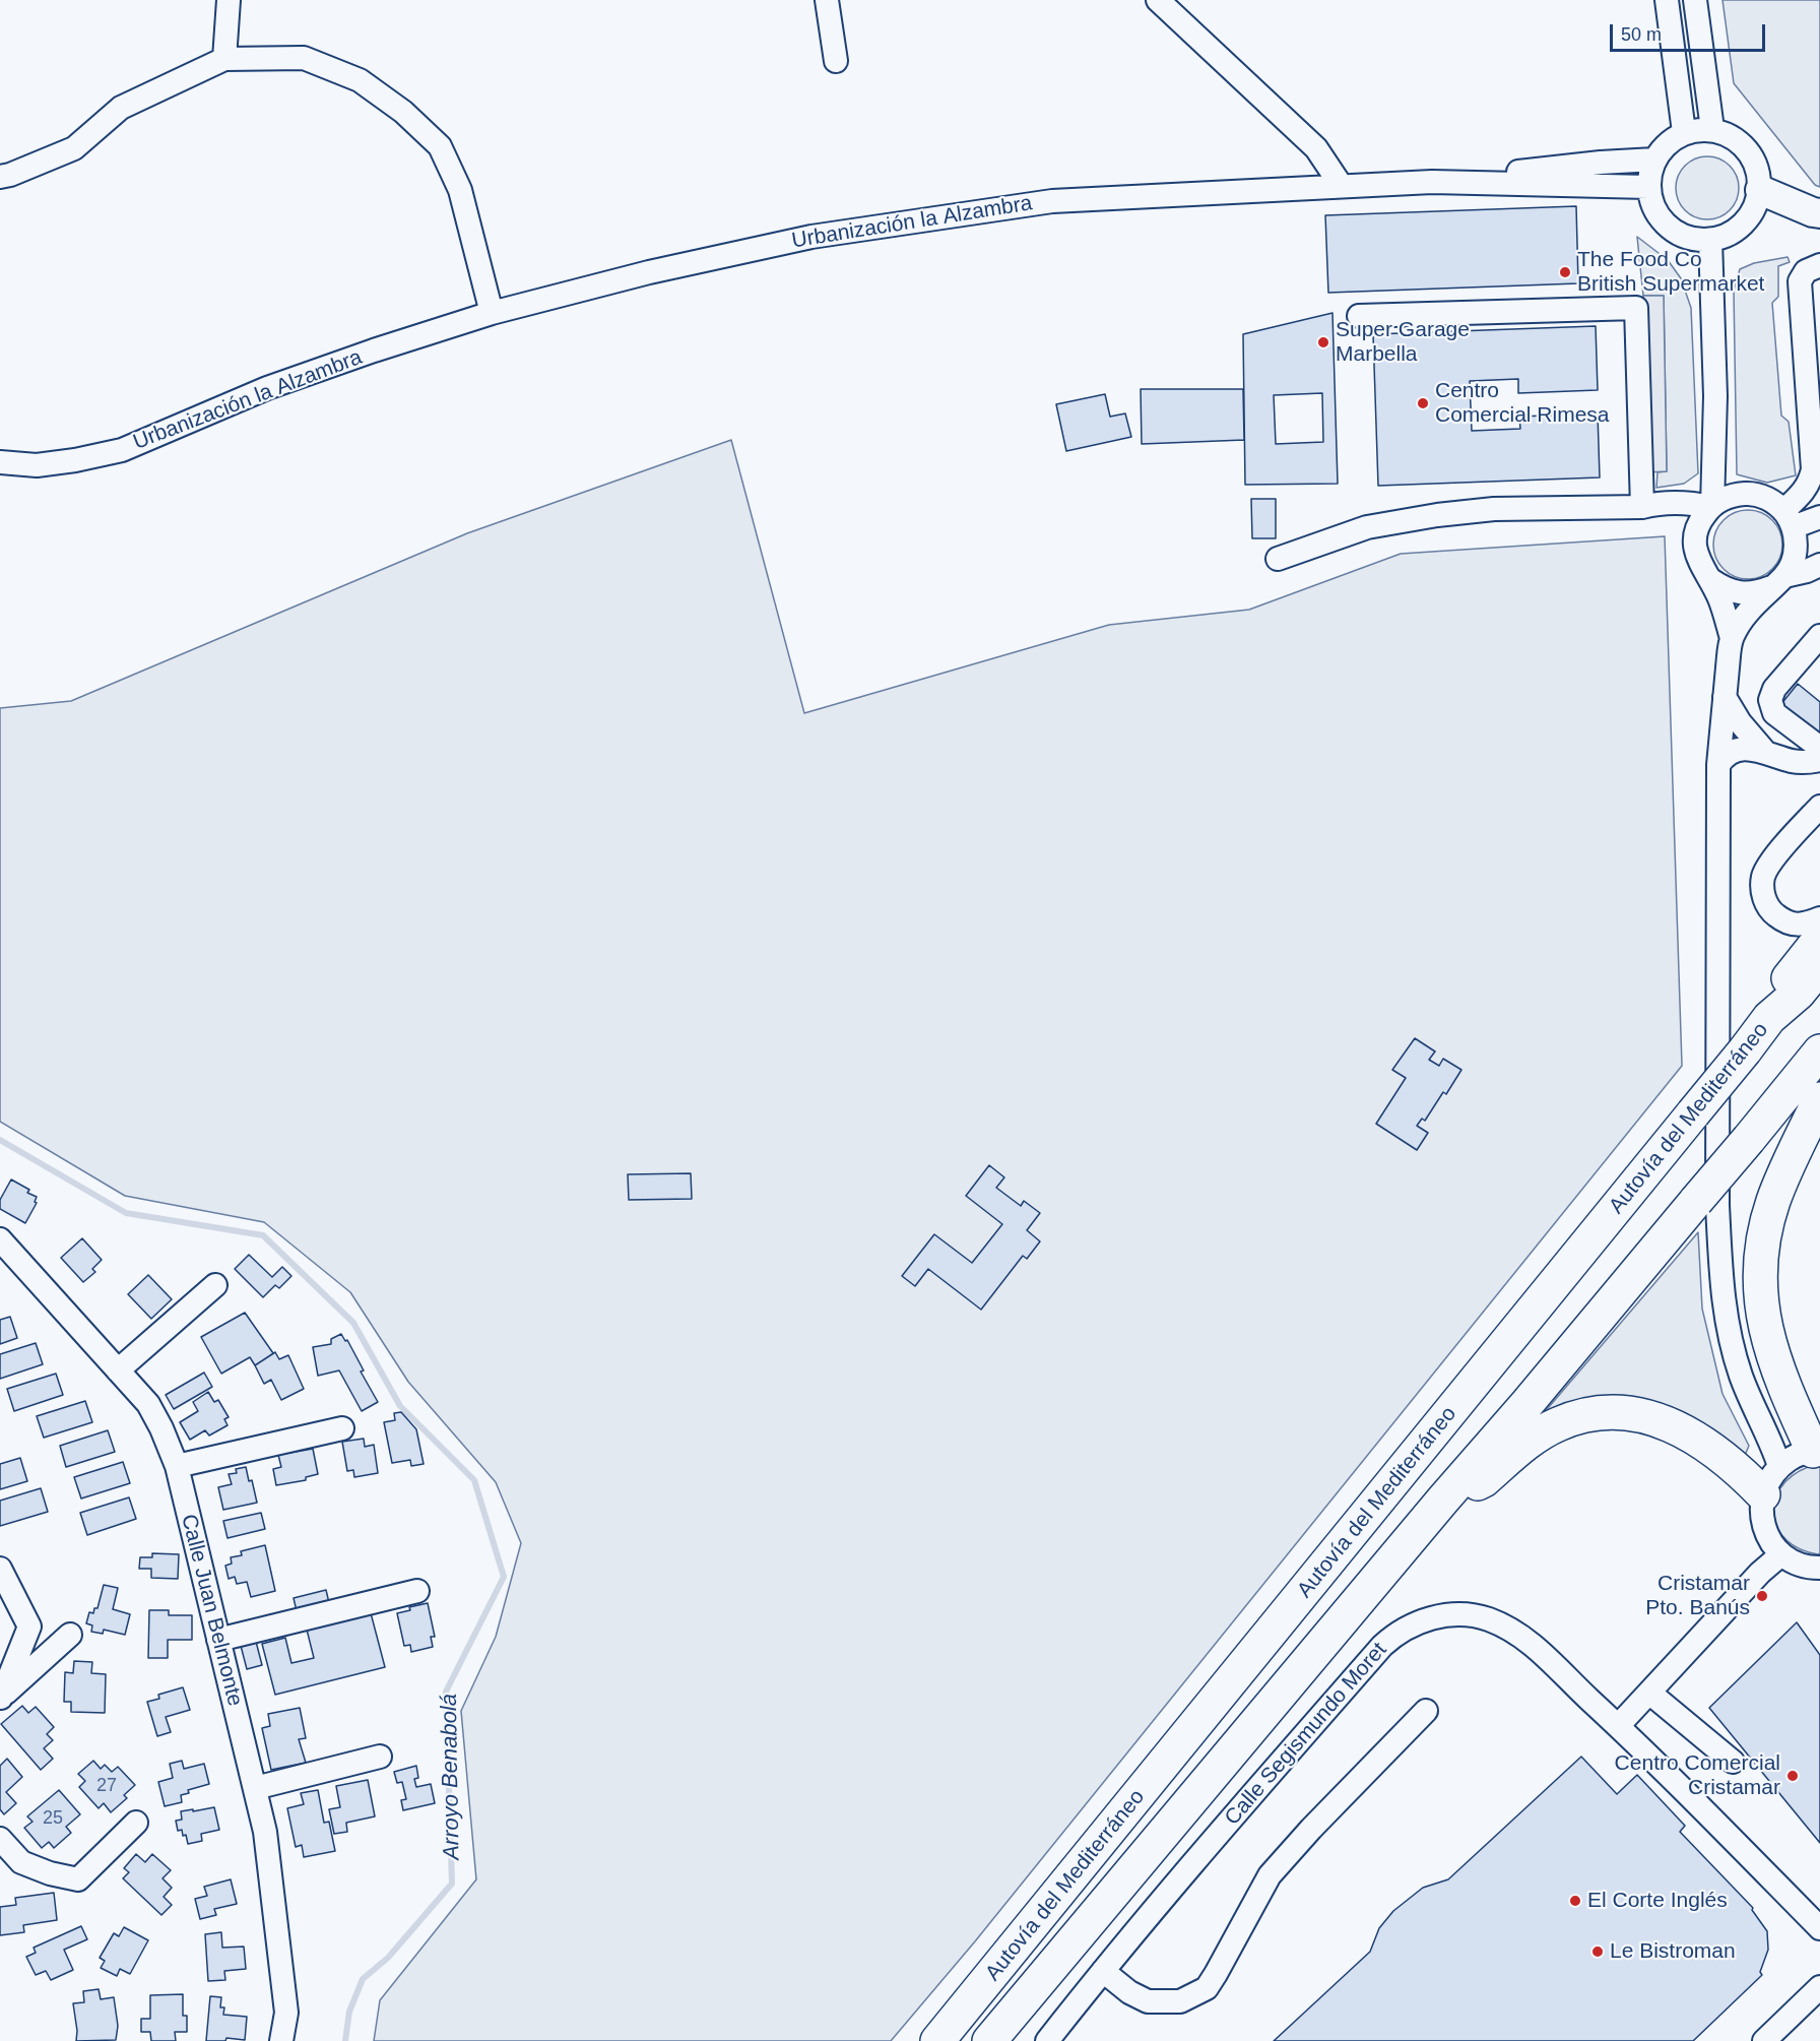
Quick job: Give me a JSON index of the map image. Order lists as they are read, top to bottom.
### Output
{
  "streets": {
    "highway": ["Autovía del Mediterráneo"],
    "street": ["Urbanización la Alzambra", "Calle Juan Belmonte", "Calle Segismundo Moret"]
  },
  "water": ["Arroyo Benabolá"],
  "places": [
    "The Food Co British Supermarket",
    "Super Garage Marbella",
    "Centro Comercial Rimesa",
    "Cristamar Pto. Banús",
    "Centro Comercial Cristamar",
    "El Corte Inglés",
    "Le Bistroman"
  ],
  "house_numbers": ["27", "25"],
  "scale_bar": "50 m"
}
